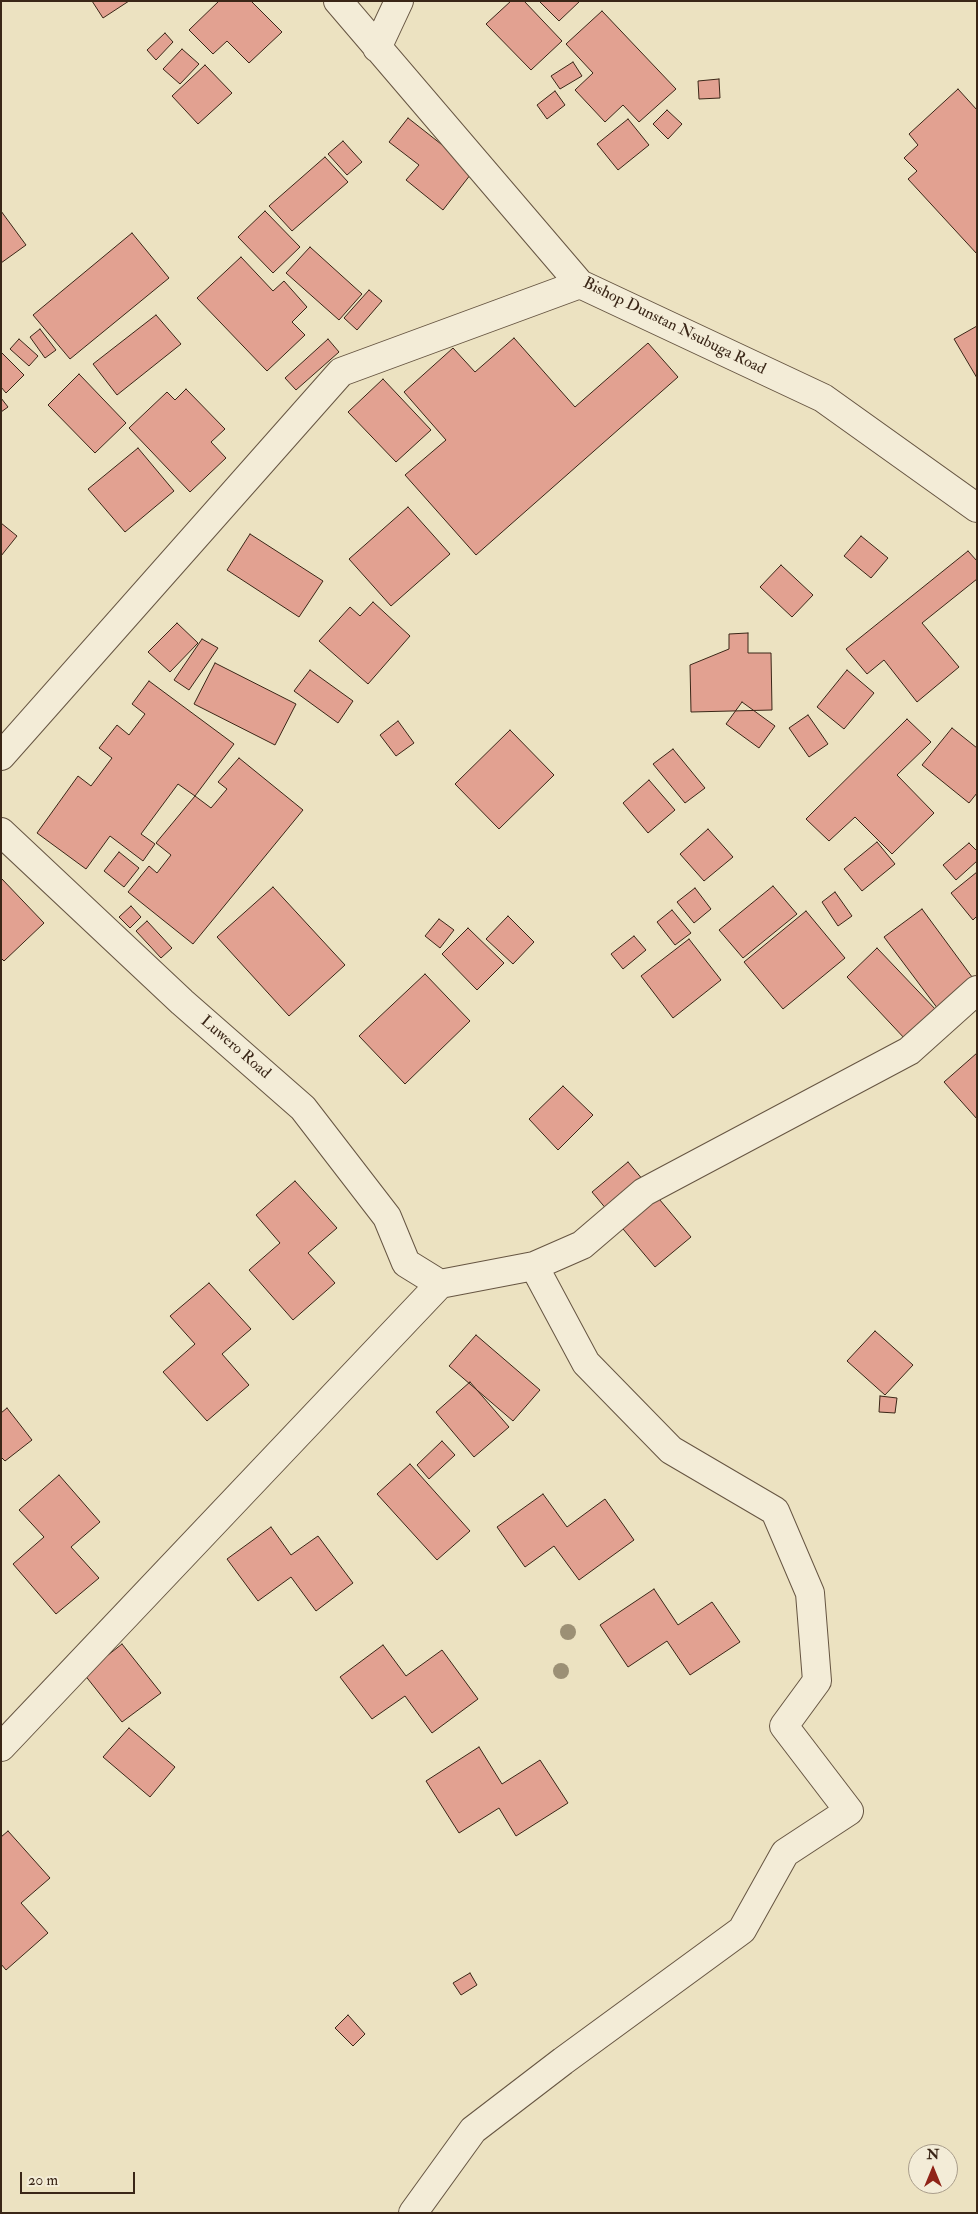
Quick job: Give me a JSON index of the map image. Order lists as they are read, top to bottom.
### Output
{
  "streets": {
    "street": ["Bishop Dunstan Nsubuga Road", "Luwero Road"]
  },
  "scale_bar": "20 m",
  "north": "top"
}
